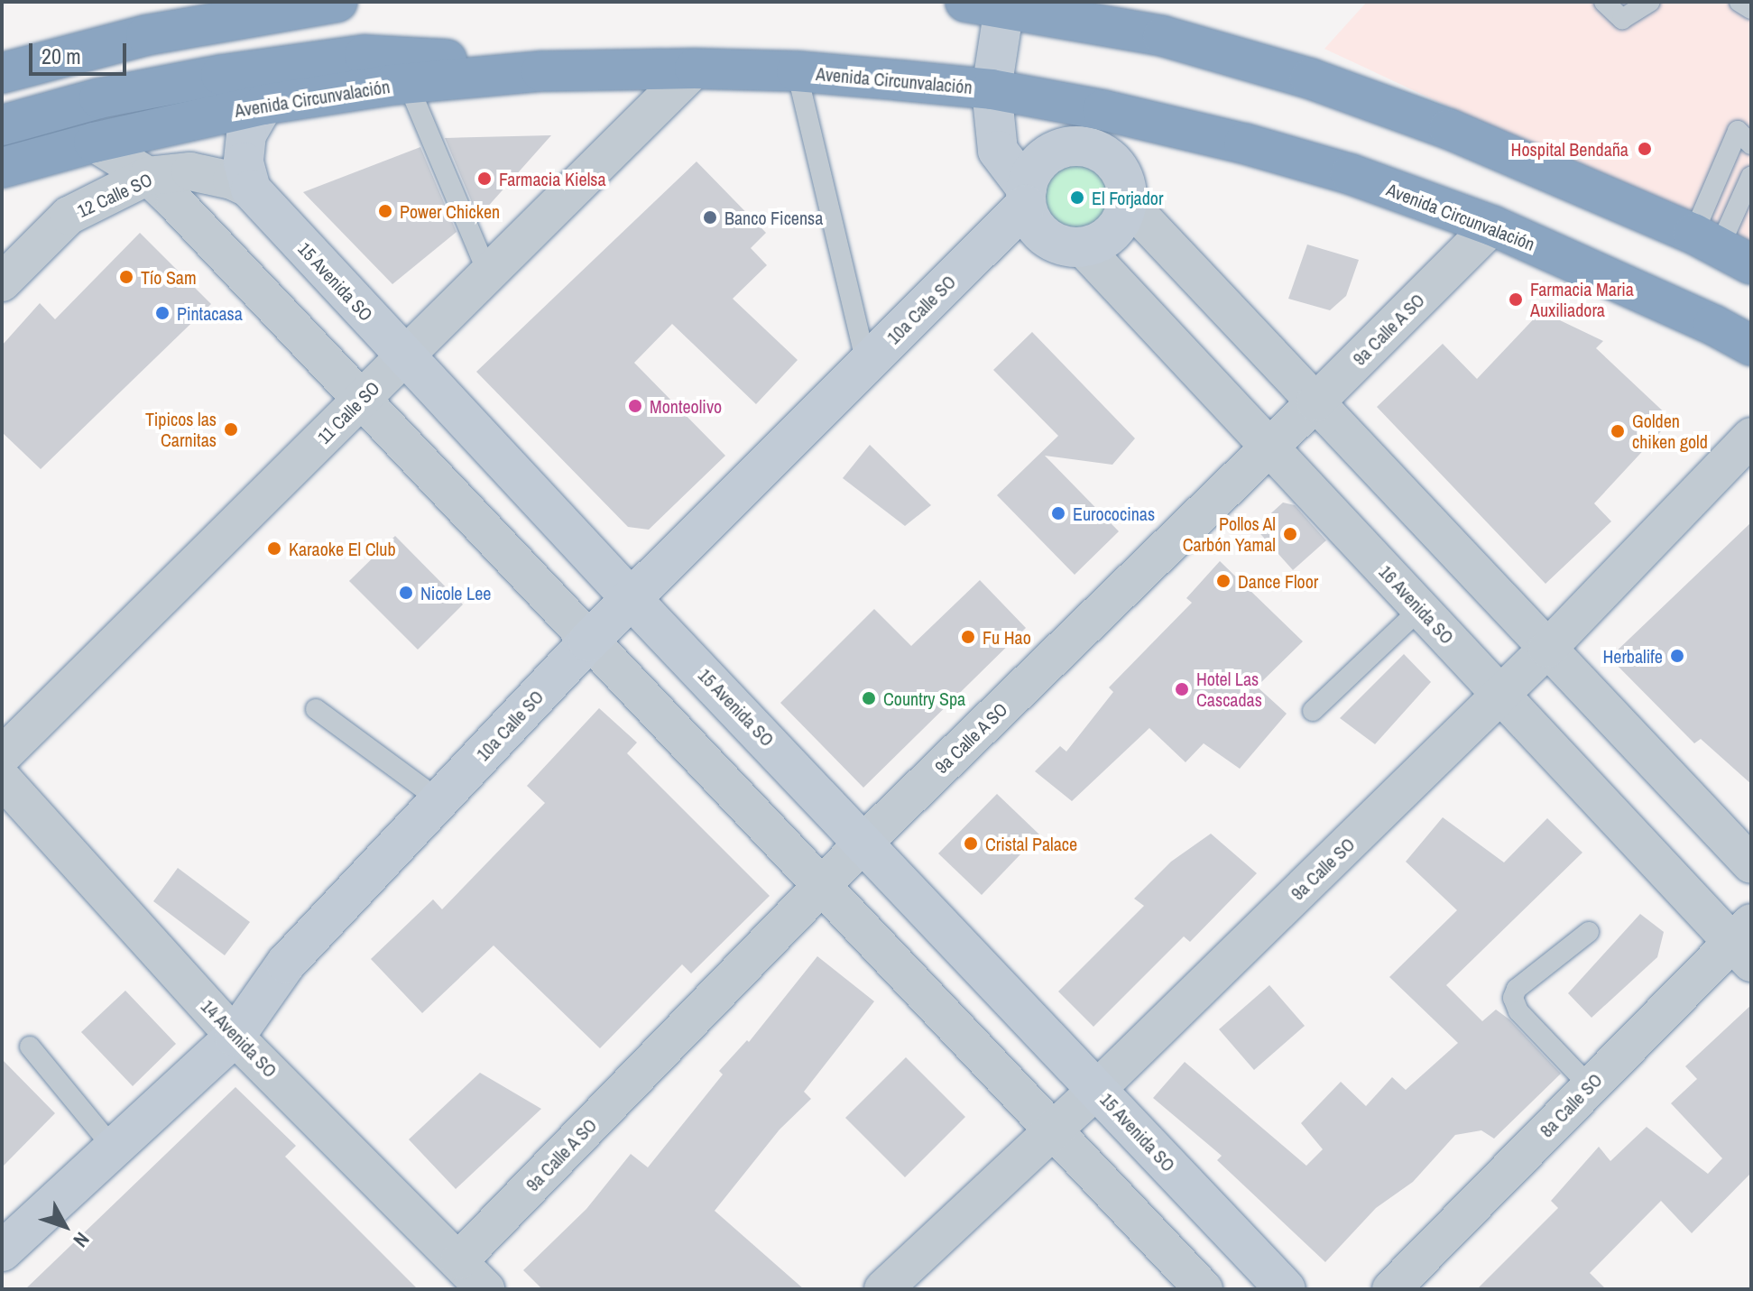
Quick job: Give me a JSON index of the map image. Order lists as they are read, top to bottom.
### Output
{
  "streets": {
    "highway": ["Avenida Circunvalación"],
    "street": [
      "12 Calle SO",
      "15 Avenida SO",
      "10a Calle SO",
      "9a Calle A SO",
      "11 Calle SO",
      "16 Avenida SO",
      "9a Calle SO",
      "14 Avenida SO",
      "8a Calle SO"
    ]
  },
  "crossings": [
    ["Avenida Circunvalación", "9a Calle A SO"],
    ["Avenida Circunvalación", "11 Calle SO"],
    ["12 Calle SO", "15 Avenida SO"],
    ["15 Avenida SO", "10a Calle SO"],
    ["15 Avenida SO", "9a Calle A SO"],
    ["15 Avenida SO", "11 Calle SO"],
    ["15 Avenida SO", "9a Calle SO"],
    ["10a Calle SO", "16 Avenida SO"],
    ["10a Calle SO", "14 Avenida SO"],
    ["9a Calle A SO", "16 Avenida SO"],
    ["9a Calle A SO", "14 Avenida SO"],
    ["16 Avenida SO", "9a Calle SO"],
    ["16 Avenida SO", "8a Calle SO"]
  ],
  "places": [
    "Hospital Bendaña",
    "Farmacia Kielsa",
    "El Forjador",
    "Power Chicken",
    "Banco Ficensa",
    "Tío Sam",
    "Farmacia Maria Auxiliadora",
    "Pintacasa",
    "Monteolivo",
    "Tipicos las Carnitas",
    "Golden chiken gold",
    "Eurococinas",
    "Pollos Al Carbón Yamal",
    "Karaoke El Club",
    "Dance Floor",
    "Nicole Lee",
    "Fu Hao",
    "Herbalife",
    "Hotel Las Cascadas",
    "Country Spa",
    "Cristal Palace"
  ],
  "scale_bar": "20 m",
  "north": "bottom right"
}
